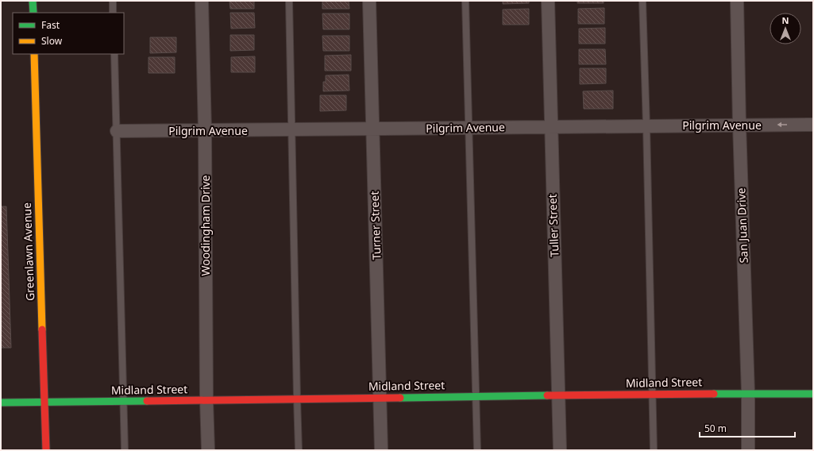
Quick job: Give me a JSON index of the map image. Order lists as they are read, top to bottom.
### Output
{
  "streets": {
    "street": [
      "Pilgrim Avenue",
      "Woodingham Drive",
      "Turner Street",
      "Tuller Street",
      "San Juan Drive",
      "Greenlawn Avenue",
      "Midland Street"
    ]
  },
  "crossings": [
    ["Pilgrim Avenue", "Woodingham Drive"],
    ["Pilgrim Avenue", "Turner Street"],
    ["Pilgrim Avenue", "Tuller Street"],
    ["Pilgrim Avenue", "San Juan Drive"],
    ["Woodingham Drive", "Midland Street"],
    ["Turner Street", "Midland Street"],
    ["Tuller Street", "Midland Street"],
    ["San Juan Drive", "Midland Street"],
    ["Greenlawn Avenue", "Midland Street"]
  ],
  "legend": ["Fast", "Slow"],
  "scale_bar": "50 m",
  "north": "top"
}
